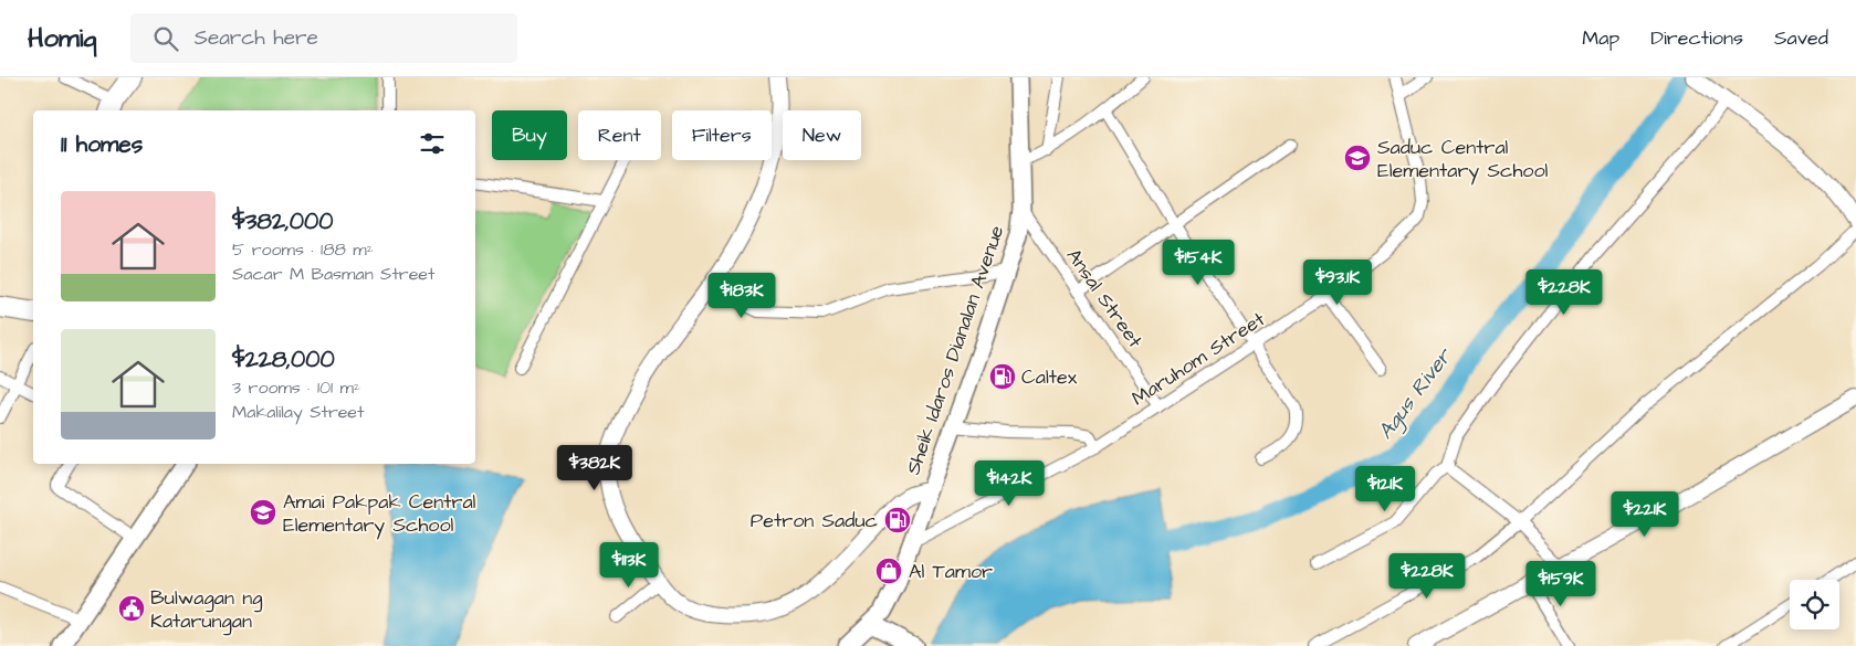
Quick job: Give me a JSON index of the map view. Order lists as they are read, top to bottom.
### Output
{
  "streets": {
    "main road": ["Sheik Idaros Dianalan Avenue"],
    "street": ["Ansal Street", "Maruhom Street"]
  },
  "crossings": [
    ["Ansal Street", "Sheik Idaros Dianalan Avenue"],
    ["Ansal Street", "Maruhom Street"],
    ["Sheik Idaros Dianalan Avenue", "Maruhom Street"]
  ],
  "water": ["Agus River"],
  "places": {
    "school or university": ["Saduc Central Elementary School", "Amai Pakpak Central Elementary School"],
    "fuel station": ["Caltex", "Petron Saduc"],
    "shop": ["Al Tamor"],
    "public building": ["Bulwagan ng Katarungan"]
  },
  "page": {
    "header": "Homiq",
    "search": "Search here",
    "nav": ["Map", "Directions", "Saved"],
    "chip": [
      "Buy",
      "Rent",
      "Filters",
      "New"
    ],
    "heading": "11 homes",
    "list": [
      {
        "name": "$382,000",
        "note": "5 rooms · 188 m² · Sacar M Basman Street"
      },
      {
        "name": "$228,000",
        "note": "3 rooms · 101 m² · Makalilay Street"
      }
    ],
    "price": [
      "$154K",
      "$93.1K",
      "$228K",
      "$183K",
      "$382K",
      "$142K",
      "$121K",
      "$221K",
      "$113K",
      "$228K",
      "$159K"
    ]
  }
}
